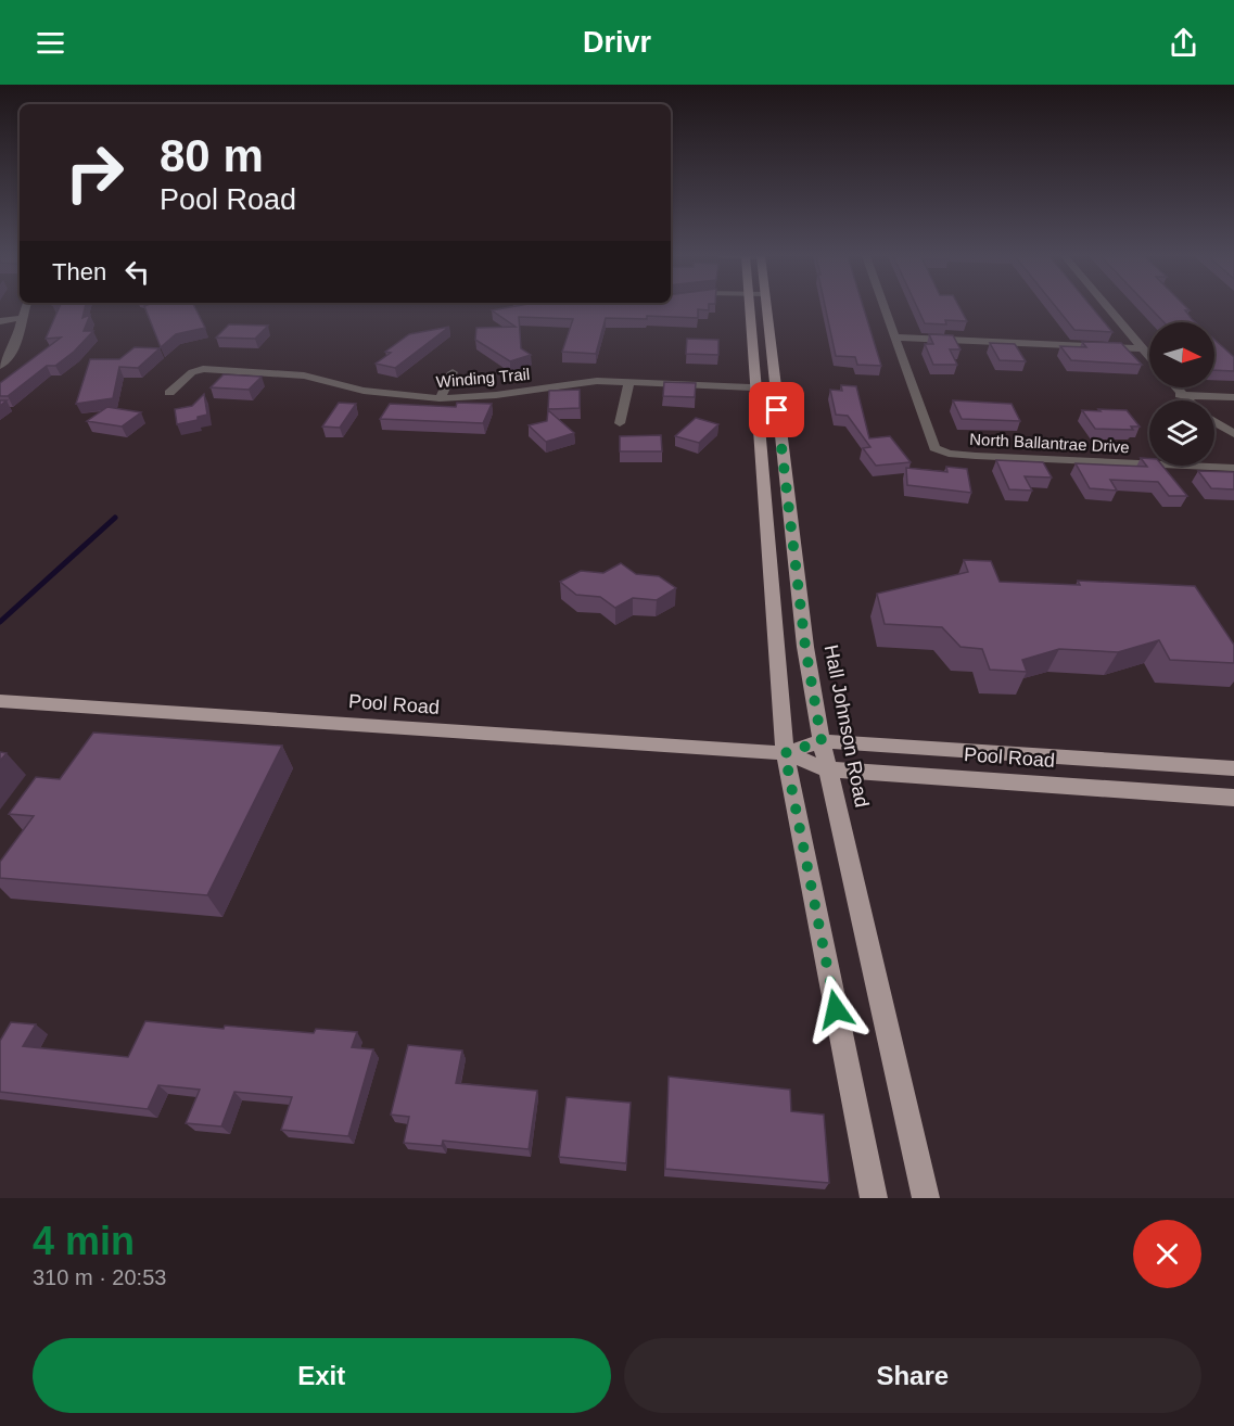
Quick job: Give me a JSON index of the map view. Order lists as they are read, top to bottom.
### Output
{
  "streets": {
    "main road": ["Pool Road", "Hall Johnson Road"],
    "street": ["Winding Trail", "North Ballantrae Drive"]
  },
  "crossings": [
    ["Winding Trail", "Hall Johnson Road"],
    ["Pool Road", "Hall Johnson Road"]
  ],
  "north": "right",
  "page": {
    "header": "Drivr",
    "turn": ["80 m", "Pool Road"],
    "then": "Then",
    "heading": ["4 min", "310 m · 20:53"],
    "buttons": ["Exit", "Share"]
  }
}
